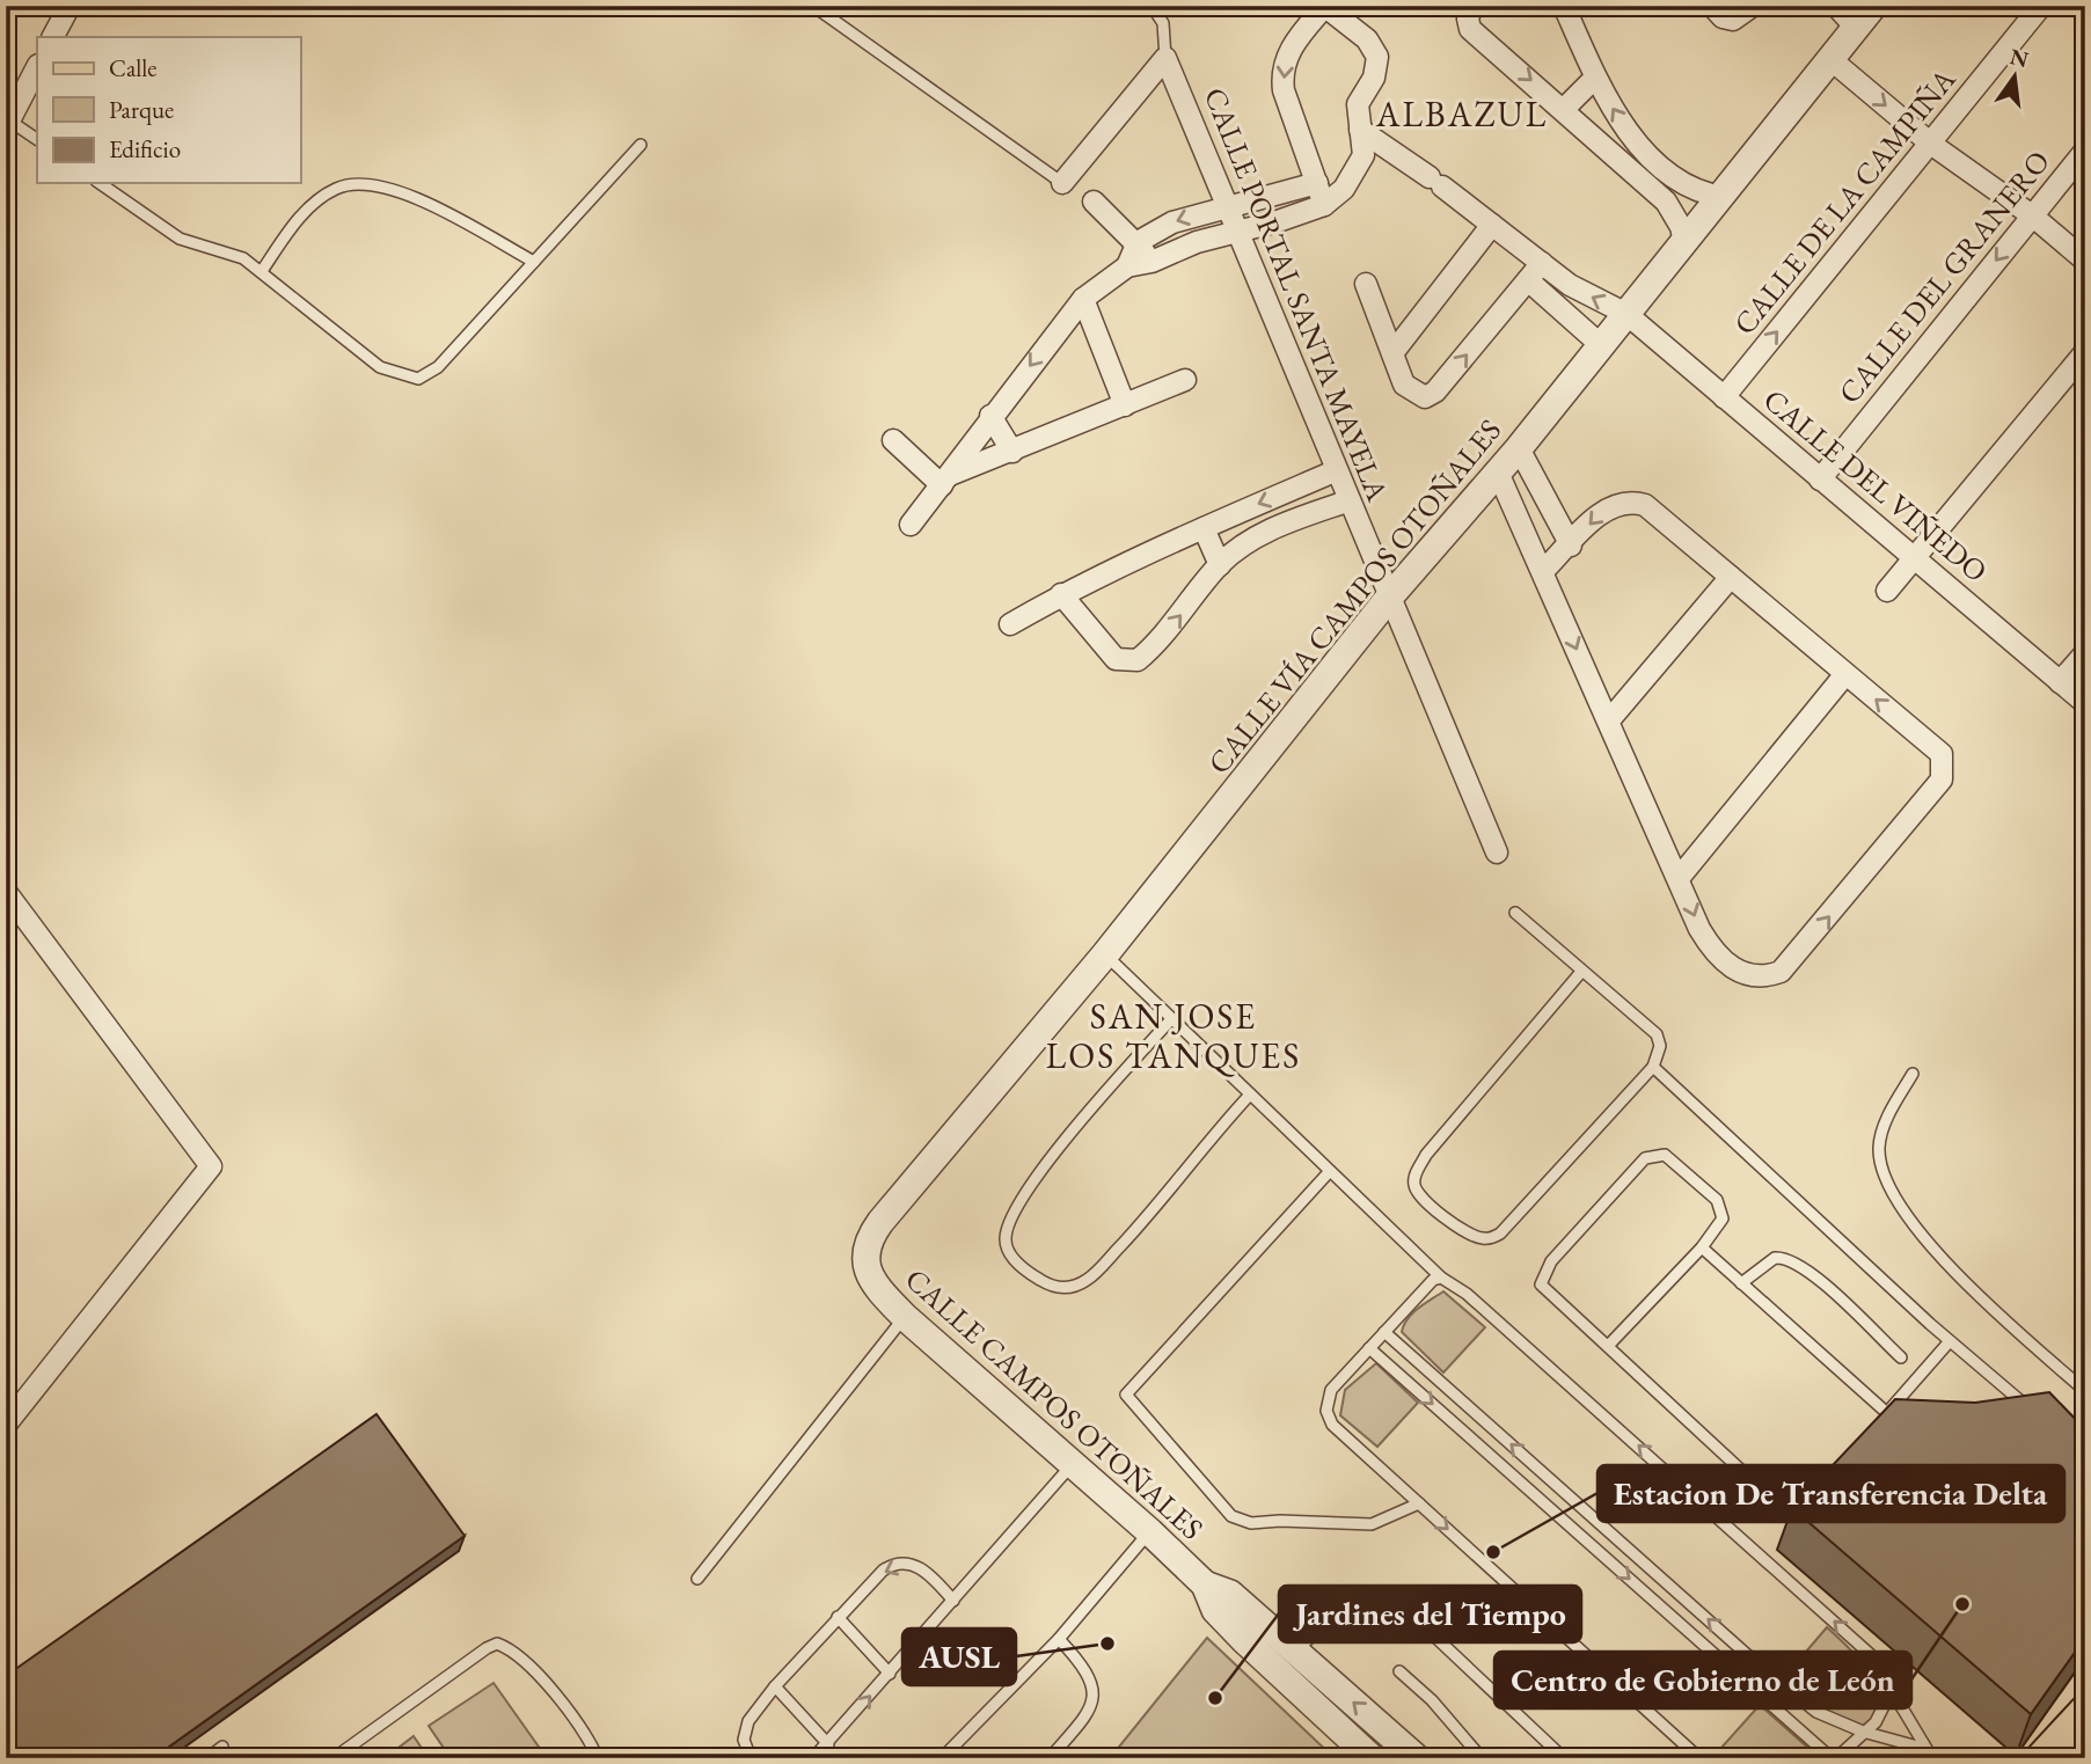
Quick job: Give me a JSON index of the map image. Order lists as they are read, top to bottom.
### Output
{
  "streets": {
    "street": [
      "CALLE DE LA CAMPIÑA",
      "CALLE DEL GRANERO",
      "CALLE PORTAL SANTA MAYELA",
      "CALLE DEL VIÑEDO",
      "CALLE VÍA CAMPOS OTOÑALES",
      "CALLE CAMPOS OTOÑALES"
    ]
  },
  "crossings": [
    ["CALLE DE LA CAMPIÑA", "CALLE DEL VIÑEDO"],
    ["CALLE DEL GRANERO", "CALLE DEL VIÑEDO"],
    ["CALLE PORTAL SANTA MAYELA", "CALLE VÍA CAMPOS OTOÑALES"],
    ["CALLE DEL VIÑEDO", "CALLE VÍA CAMPOS OTOÑALES"],
    ["CALLE VÍA CAMPOS OTOÑALES", "CALLE CAMPOS OTOÑALES"]
  ],
  "one_way": ["CALLE DE LA CAMPIÑA"],
  "districts": ["ALBAZUL", "SAN JOSE LOS TANQUES"],
  "places": [
    "Estacion De Transferencia Delta",
    "Centro de Gobierno de León",
    "AUSL",
    "Jardines del Tiempo"
  ],
  "legend": ["Calle", "Parque", "Edificio"],
  "north": "top"
}
